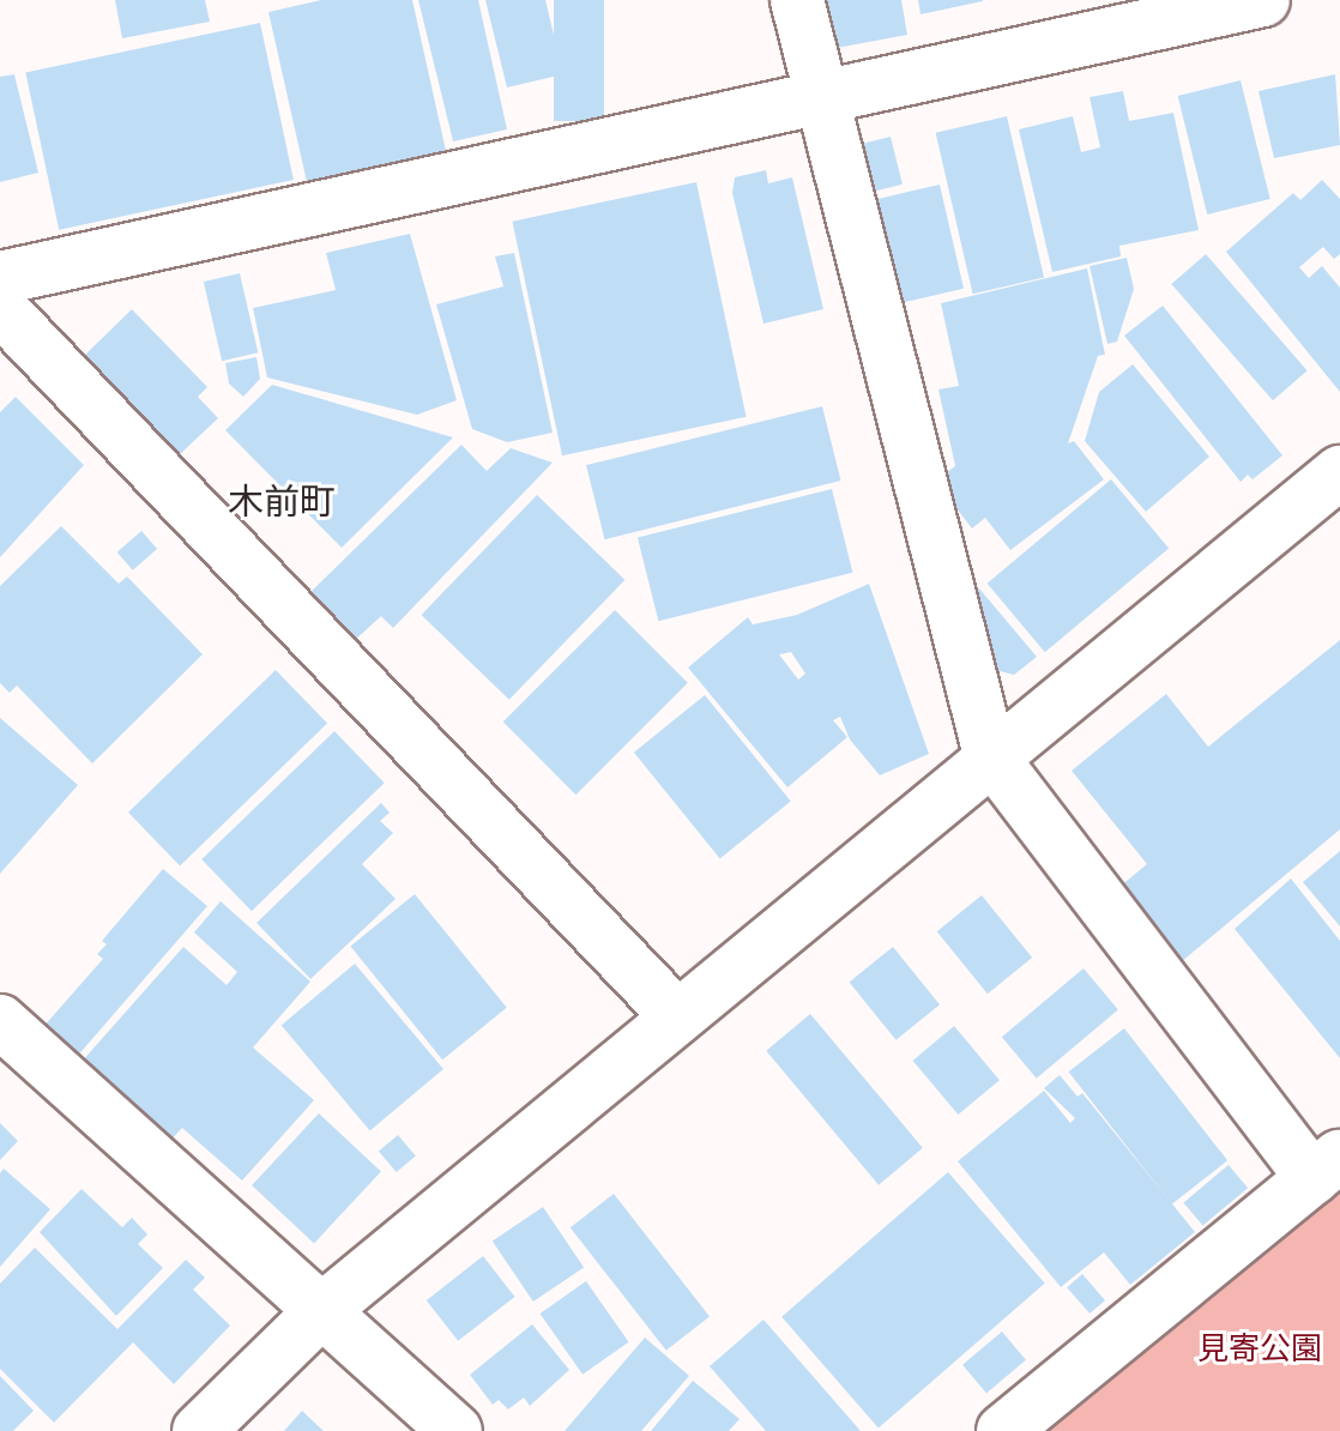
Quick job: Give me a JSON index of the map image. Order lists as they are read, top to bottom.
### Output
{
  "districts": ["木前町"],
  "parks": ["見寄公園"]
}
